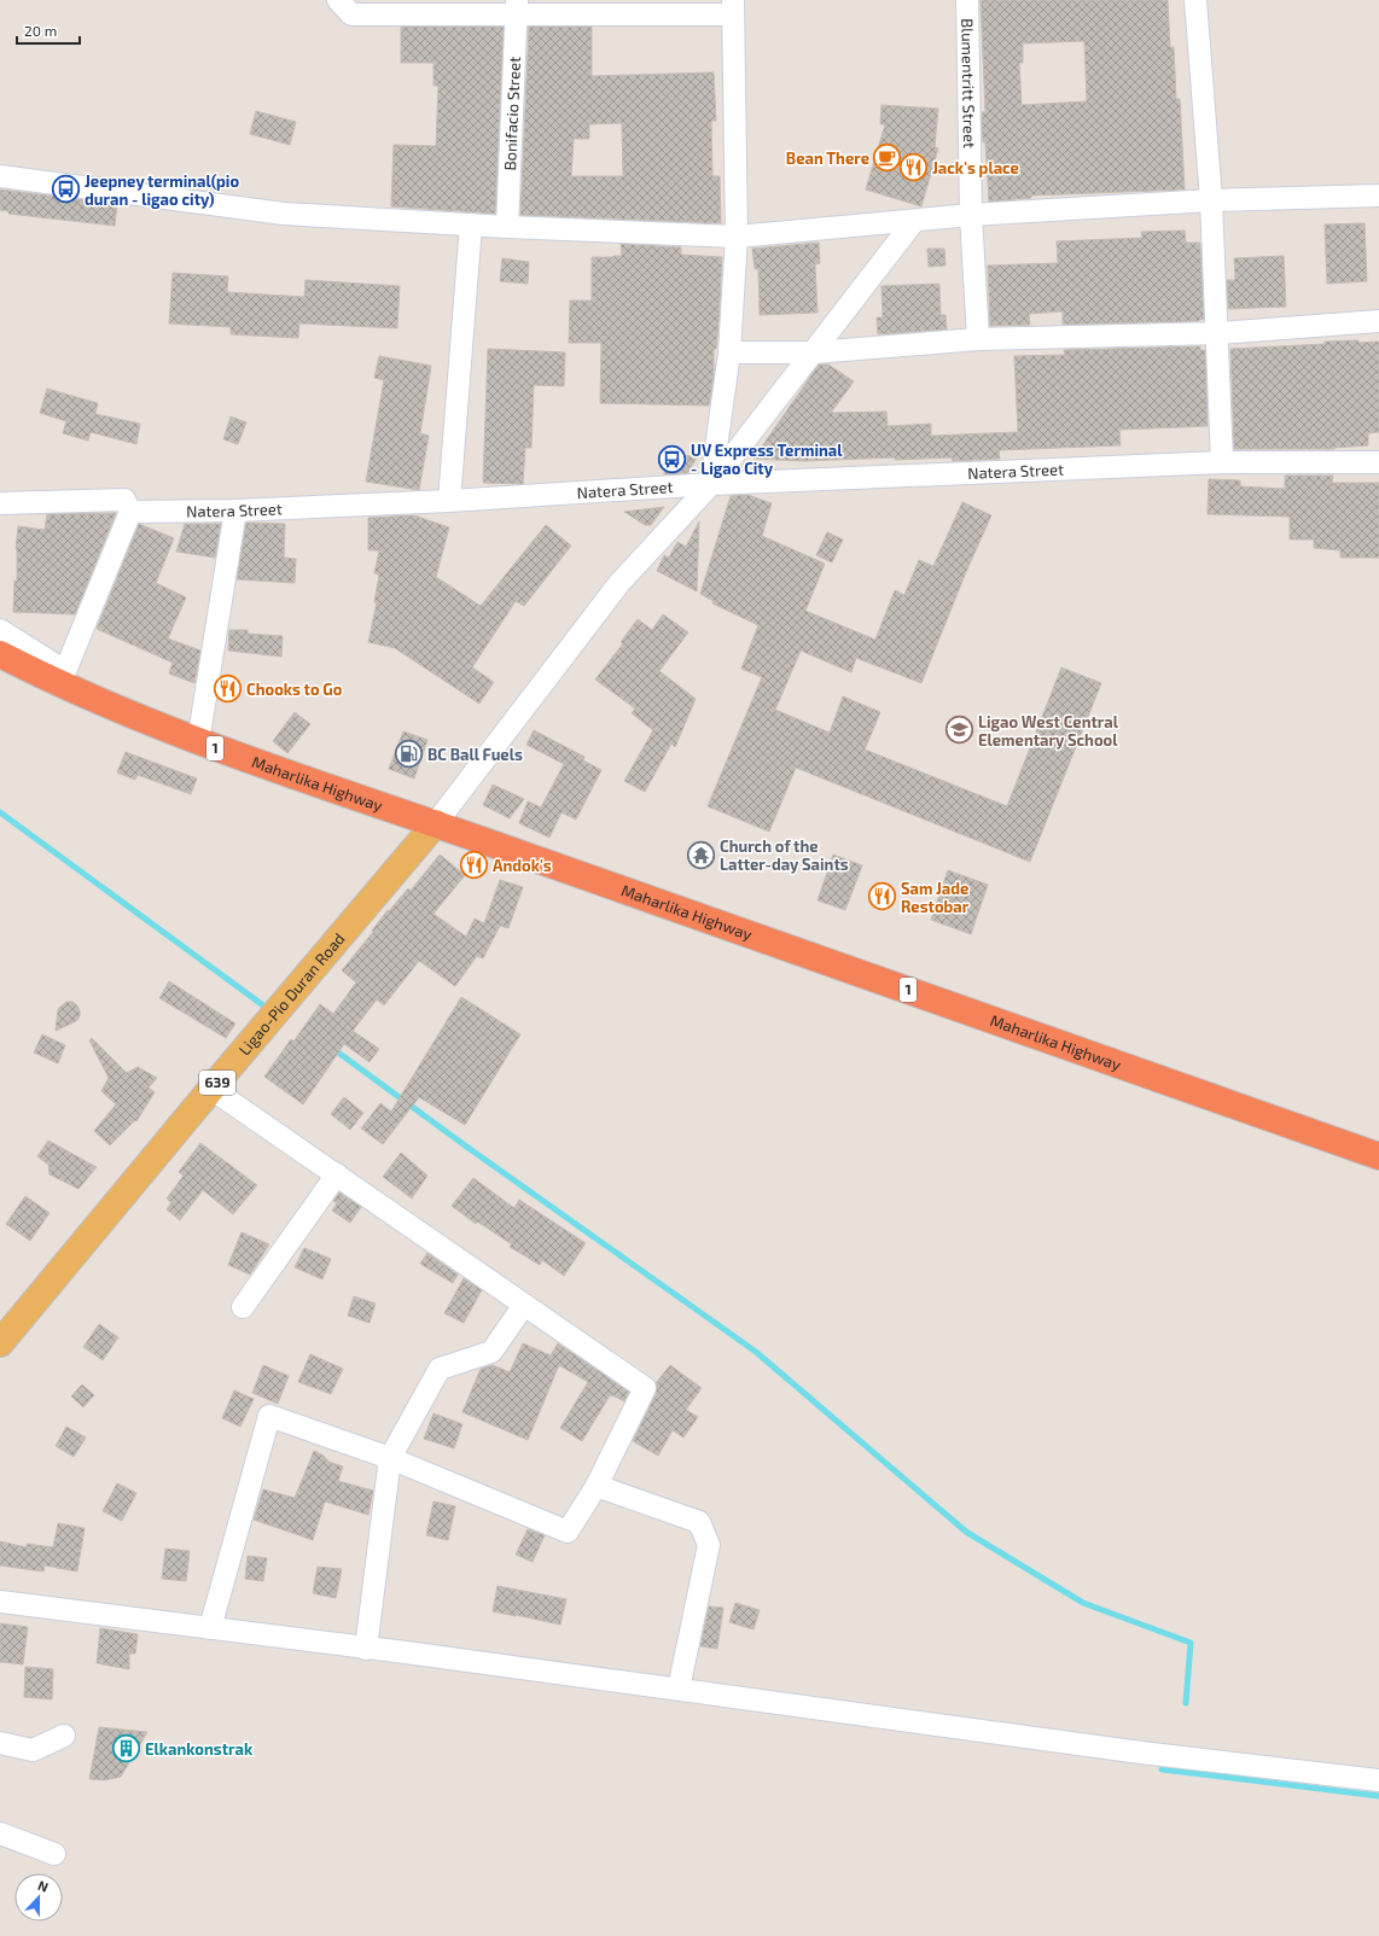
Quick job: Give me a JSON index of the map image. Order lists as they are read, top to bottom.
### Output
{
  "streets": {
    "highway": ["1", "Maharlika Highway"],
    "main road": ["Ligao-Pio Duran Road", "639"],
    "street": ["Blumentritt Street", "Bonifacio Street", "Natera Street"]
  },
  "crossings": [
    ["Maharlika Highway", "Ligao-Pio Duran Road"]
  ],
  "places": {
    "cafe": ["Bean There"],
    "restaurant": [
      "Jack's place",
      "Chooks to Go",
      "Andok's",
      "Sam Jade Restobar"
    ],
    "bus stop": ["Jeepney terminal(pio duran - ligao city)", "UV Express Terminal - Ligao City"],
    "school or university": ["Ligao West Central Elementary School"],
    "fuel station": ["BC Ball Fuels"],
    "temple": ["Church of the Latter-day Saints"],
    "building": ["Elkankonstrak"]
  },
  "scale_bar": "20 m",
  "north": "top"
}
